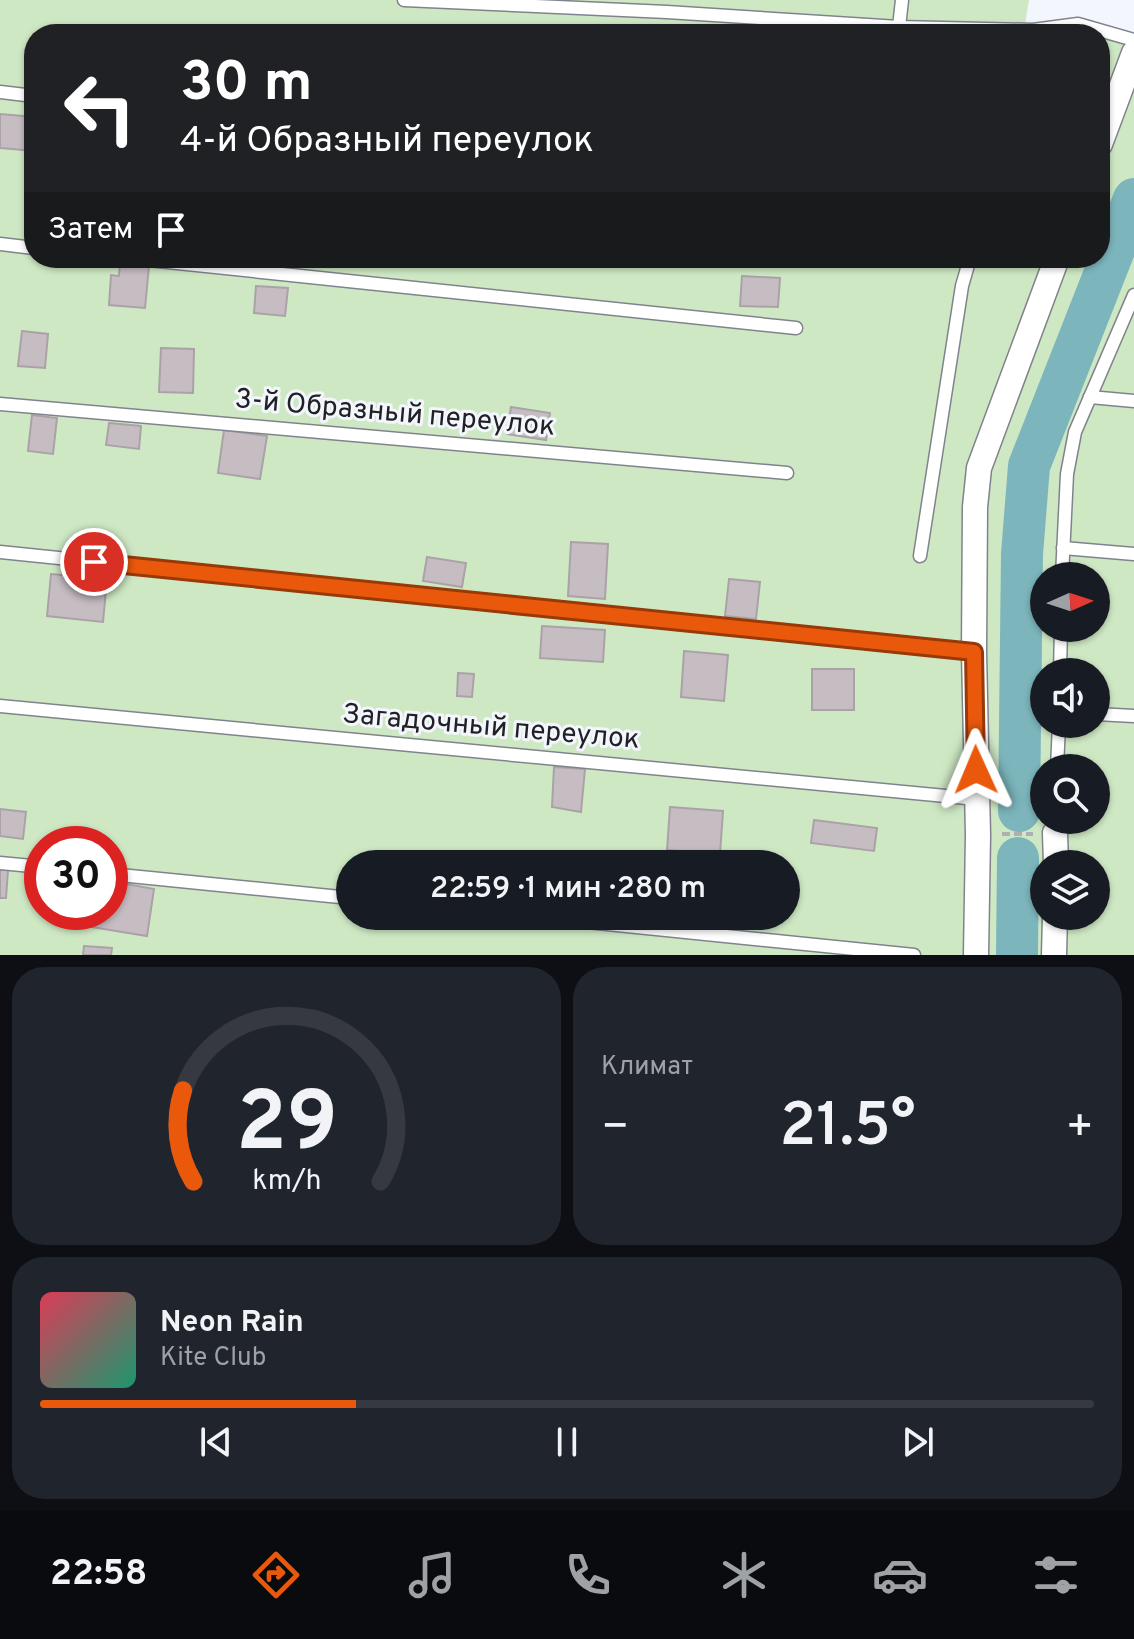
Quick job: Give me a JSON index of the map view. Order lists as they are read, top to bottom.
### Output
{
  "streets": {
    "lane": ["3-й Образный переулок", "Загадочный переулок"]
  },
  "north": "right",
  "page": {
    "turn": ["30 m", "4-й Образный переулок"],
    "then": "Затем",
    "limit": "30",
    "trip": "22:59 · 1 мин · 280 m",
    "tile": "Климат",
    "heat": ["−", "21.5°", "+"],
    "song": ["Neon Rain", "Kite Club"],
    "tabs": "22:58",
    "gauge": ["29", "km/h"]
  }
}
